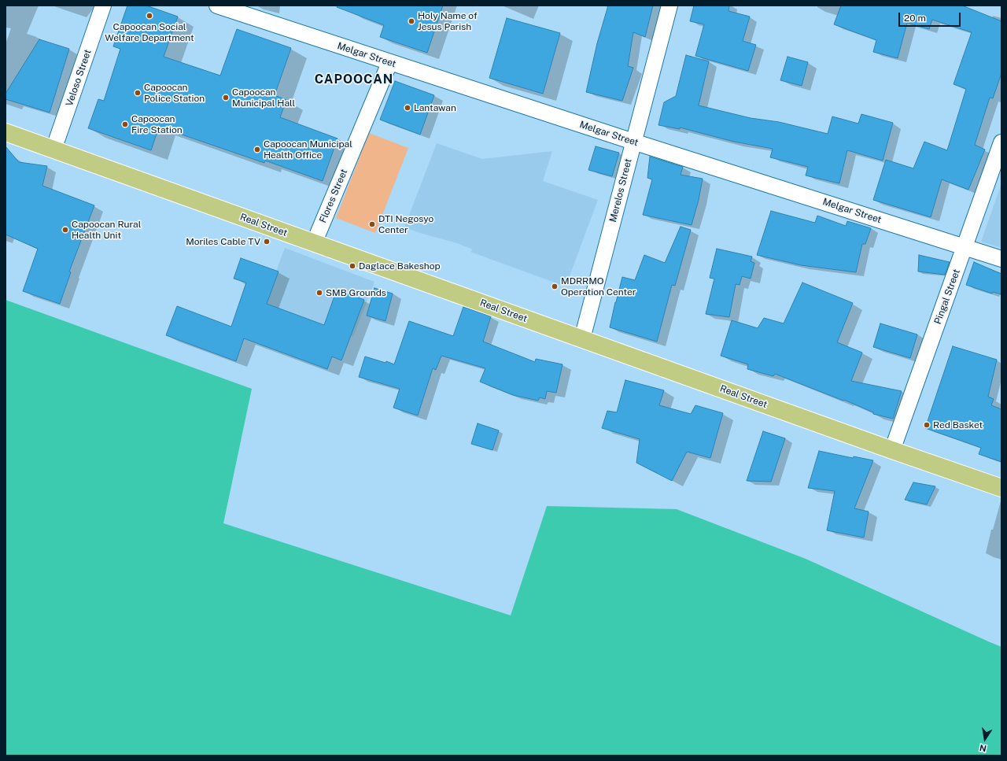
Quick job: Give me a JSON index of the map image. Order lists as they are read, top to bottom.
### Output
{
  "streets": {
    "highway": ["Real Street"],
    "street": [
      "Melgar Street",
      "Veloso Street",
      "Merelos Street",
      "Flores Street",
      "Pingal Street"
    ]
  },
  "crossings": [
    ["Melgar Street", "Merelos Street"],
    ["Melgar Street", "Flores Street"],
    ["Melgar Street", "Pingal Street"],
    ["Veloso Street", "Real Street"],
    ["Merelos Street", "Real Street"],
    ["Flores Street", "Real Street"],
    ["Real Street", "Pingal Street"]
  ],
  "districts": ["CAPOOCAN"],
  "places": [
    "Capoocan Social Welfare Department",
    "Holy Name of Jesus Parish",
    "Capoocan Police Station",
    "Capoocan Municipal Hall",
    "Lantawan",
    "Capoocan Fire Station",
    "Capoocan Municipal Health Office",
    "DTI Negosyo Center",
    "Capoocan Rural Health Unit",
    "Moriles Cable TV",
    "Daglace Bakeshop",
    "MDRRMO Operation Center",
    "SMB Grounds",
    "Red Basket"
  ],
  "scale_bar": "20 m",
  "north": "bottom"
}
